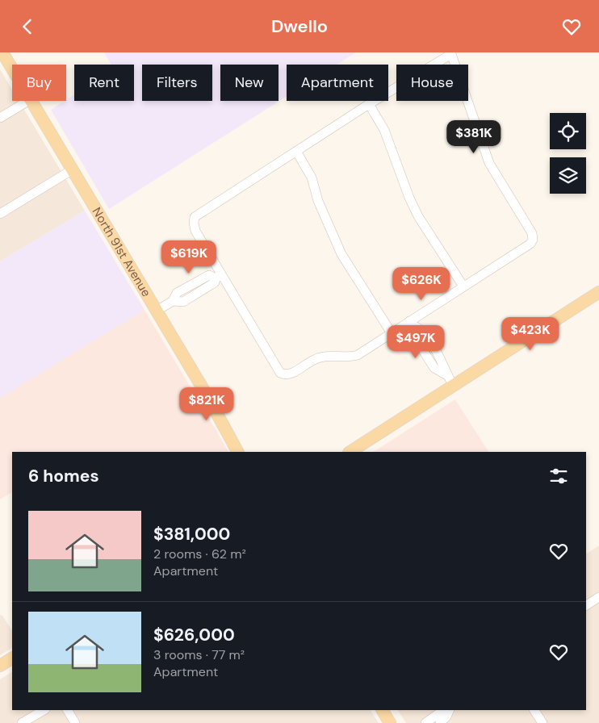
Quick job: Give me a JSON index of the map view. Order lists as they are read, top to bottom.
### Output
{
  "streets": {
    "main road": ["North 91st Avenue"]
  },
  "page": {
    "header": "Dwello",
    "chip": [
      "Buy",
      "Rent",
      "Filters",
      "New",
      "Apartment",
      "House"
    ],
    "price": [
      "$381K",
      "$619K",
      "$626K",
      "$423K",
      "$497K",
      "$821K"
    ],
    "heading": "6 homes",
    "list": [
      {
        "name": "$381,000",
        "note": "2 rooms · 62 m² · Apartment"
      },
      {
        "name": "$626,000",
        "note": "3 rooms · 77 m² · Apartment"
      }
    ]
  }
}
